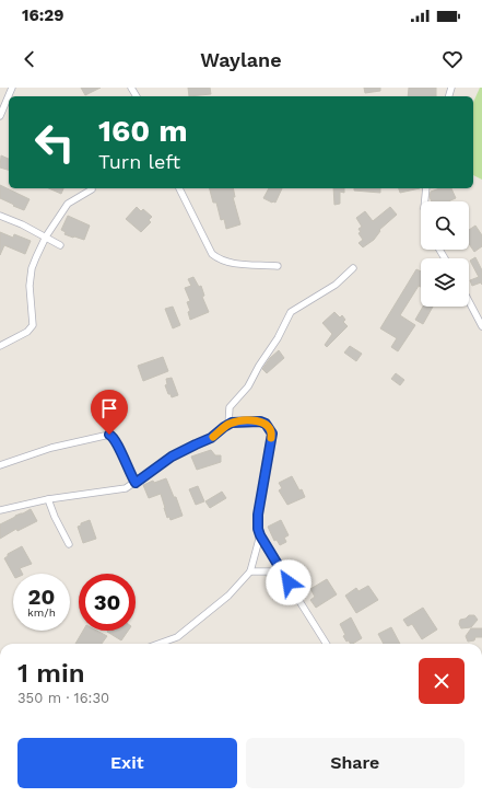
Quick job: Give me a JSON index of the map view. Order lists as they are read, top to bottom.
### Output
{
  "page": {
    "status": "16:29",
    "header": "Waylane",
    "turn": ["160 m", "Turn left"],
    "speed": "20 km/h",
    "limit": "30",
    "heading": ["1 min", "350 m · 16:30"],
    "buttons": ["Exit", "Share"]
  }
}
